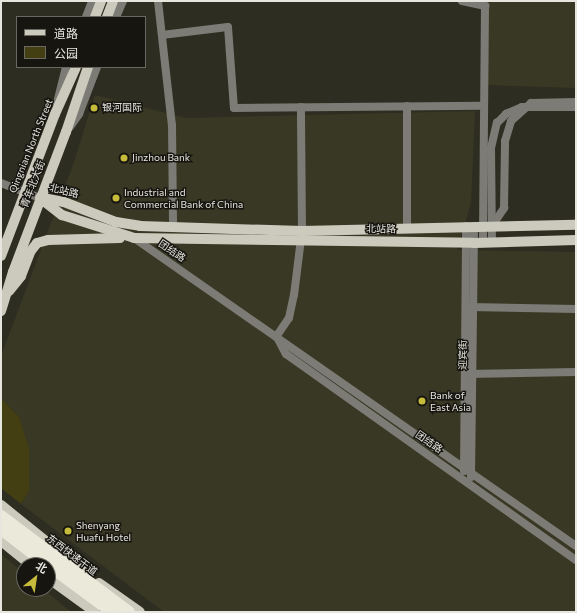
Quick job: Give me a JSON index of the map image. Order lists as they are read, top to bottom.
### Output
{
  "streets": {
    "highway": ["东西快速干道"],
    "main road": ["Qingnian North Street", "青年北大街", "北站路"],
    "street": ["团结路", "迎宾街"]
  },
  "crossings": [
    ["青年北大街", "北站路"],
    ["北站路", "团结路"],
    ["北站路", "迎宾街"],
    ["团结路", "迎宾街"]
  ],
  "places": [
    "银河国际",
    "Jinzhou Bank",
    "Industrial and Commercial Bank of China",
    "Bank of East Asia",
    "Shenyang Huafu Hotel"
  ],
  "legend": ["道路", "公园"],
  "north": "top right"
}
